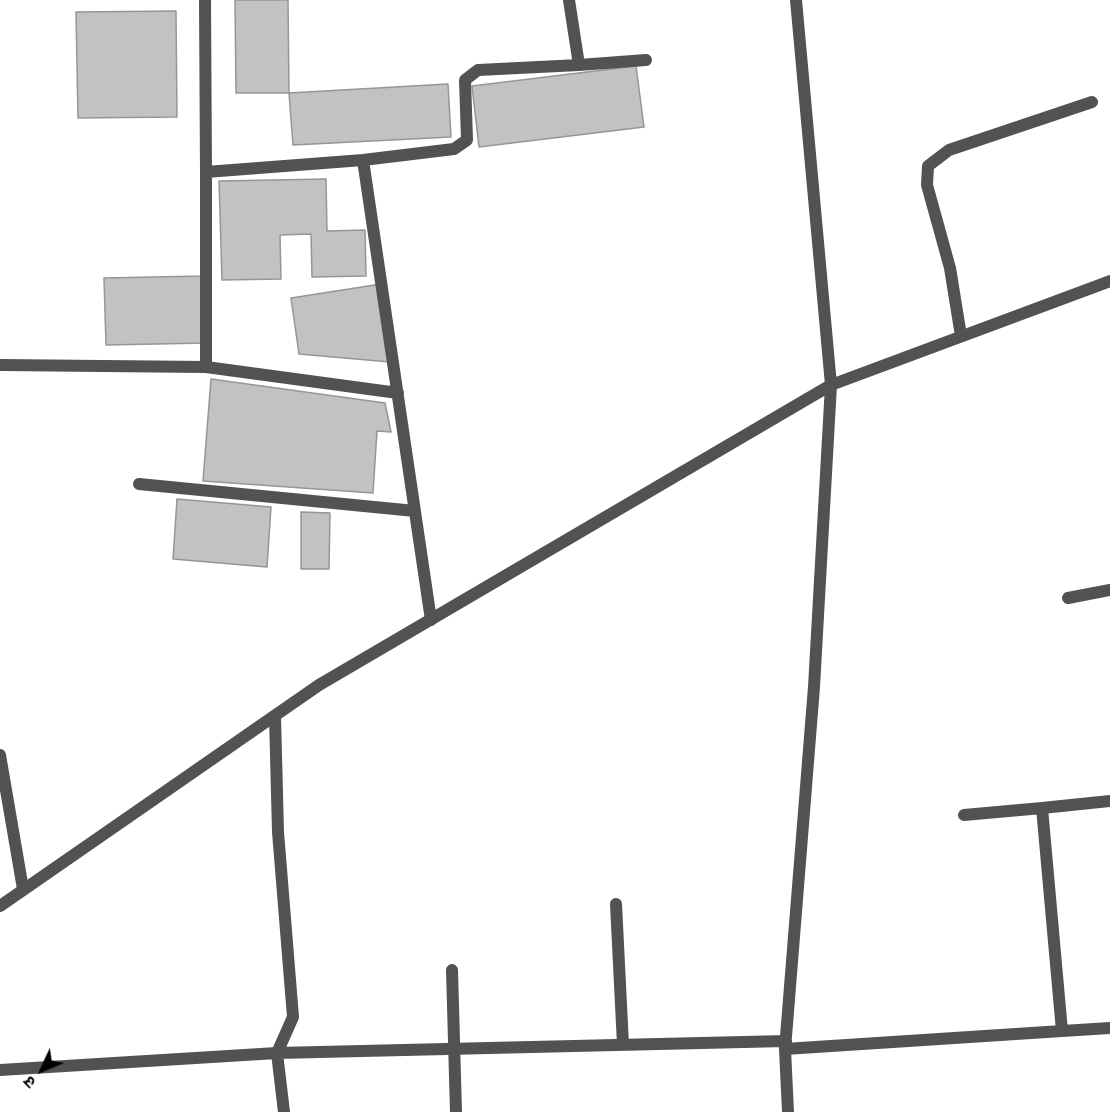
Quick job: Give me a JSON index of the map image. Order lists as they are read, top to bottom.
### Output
{
  "north": "bottom left"
}
